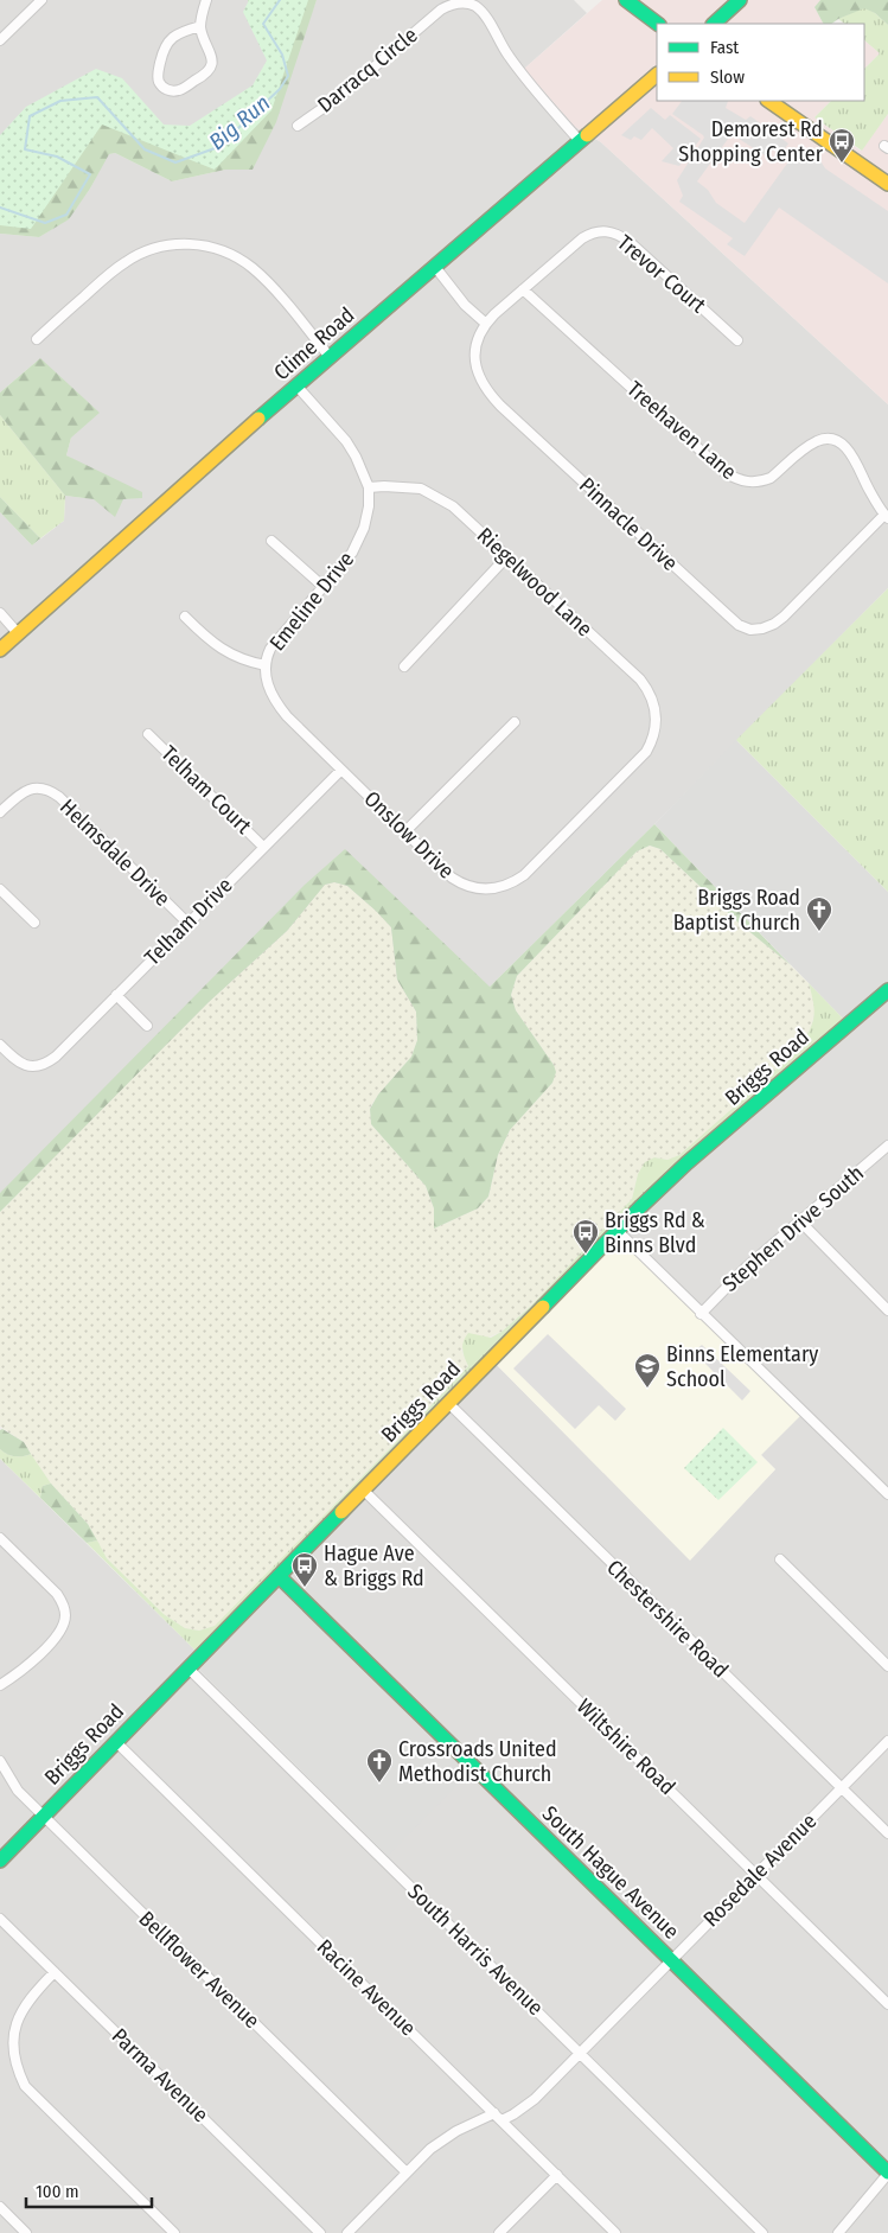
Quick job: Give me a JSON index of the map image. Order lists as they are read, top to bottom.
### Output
{
  "streets": {
    "street": [
      "Darracq Circle",
      "Trevor Court",
      "Clime Road",
      "Treehaven Lane",
      "Pinnacle Drive",
      "Riegelwood Lane",
      "Emeline Drive",
      "Telham Court",
      "Onslow Drive",
      "Helmsdale Drive",
      "Telham Drive",
      "Briggs Road",
      "Stephen Drive South",
      "Chestershire Road",
      "Wiltshire Road",
      "Rosedale Avenue",
      "South Hague Avenue",
      "South Harris Avenue",
      "Bellflower Avenue",
      "Racine Avenue",
      "Parma Avenue"
    ]
  },
  "crossings": [
    ["Darracq Circle", "Clime Road"],
    ["Trevor Court", "Treehaven Lane"],
    ["Trevor Court", "Pinnacle Drive"],
    ["Clime Road", "Emeline Drive"],
    ["Treehaven Lane", "Pinnacle Drive"],
    ["Riegelwood Lane", "Emeline Drive"],
    ["Riegelwood Lane", "Onslow Drive"],
    ["Emeline Drive", "Onslow Drive"],
    ["Telham Court", "Telham Drive"],
    ["Onslow Drive", "Telham Drive"],
    ["Helmsdale Drive", "Telham Drive"],
    ["Briggs Road", "Chestershire Road"],
    ["Briggs Road", "Wiltshire Road"],
    ["Briggs Road", "South Hague Avenue"],
    ["Briggs Road", "South Harris Avenue"],
    ["Briggs Road", "Bellflower Avenue"],
    ["Briggs Road", "Racine Avenue"],
    ["Chestershire Road", "Rosedale Avenue"],
    ["Wiltshire Road", "Rosedale Avenue"],
    ["Rosedale Avenue", "South Hague Avenue"],
    ["Rosedale Avenue", "South Harris Avenue"],
    ["Rosedale Avenue", "Racine Avenue"]
  ],
  "water": ["Big Run"],
  "places": {
    "bus stop": ["Demorest Rd Shopping Center", "Briggs Rd & Binns Blvd", "Hague Ave & Briggs Rd"],
    "church": ["Briggs Road Baptist Church", "Crossroads United Methodist Church"],
    "school or university": ["Binns Elementary School"]
  },
  "legend": ["Fast", "Slow"],
  "scale_bar": "100 m"
}
